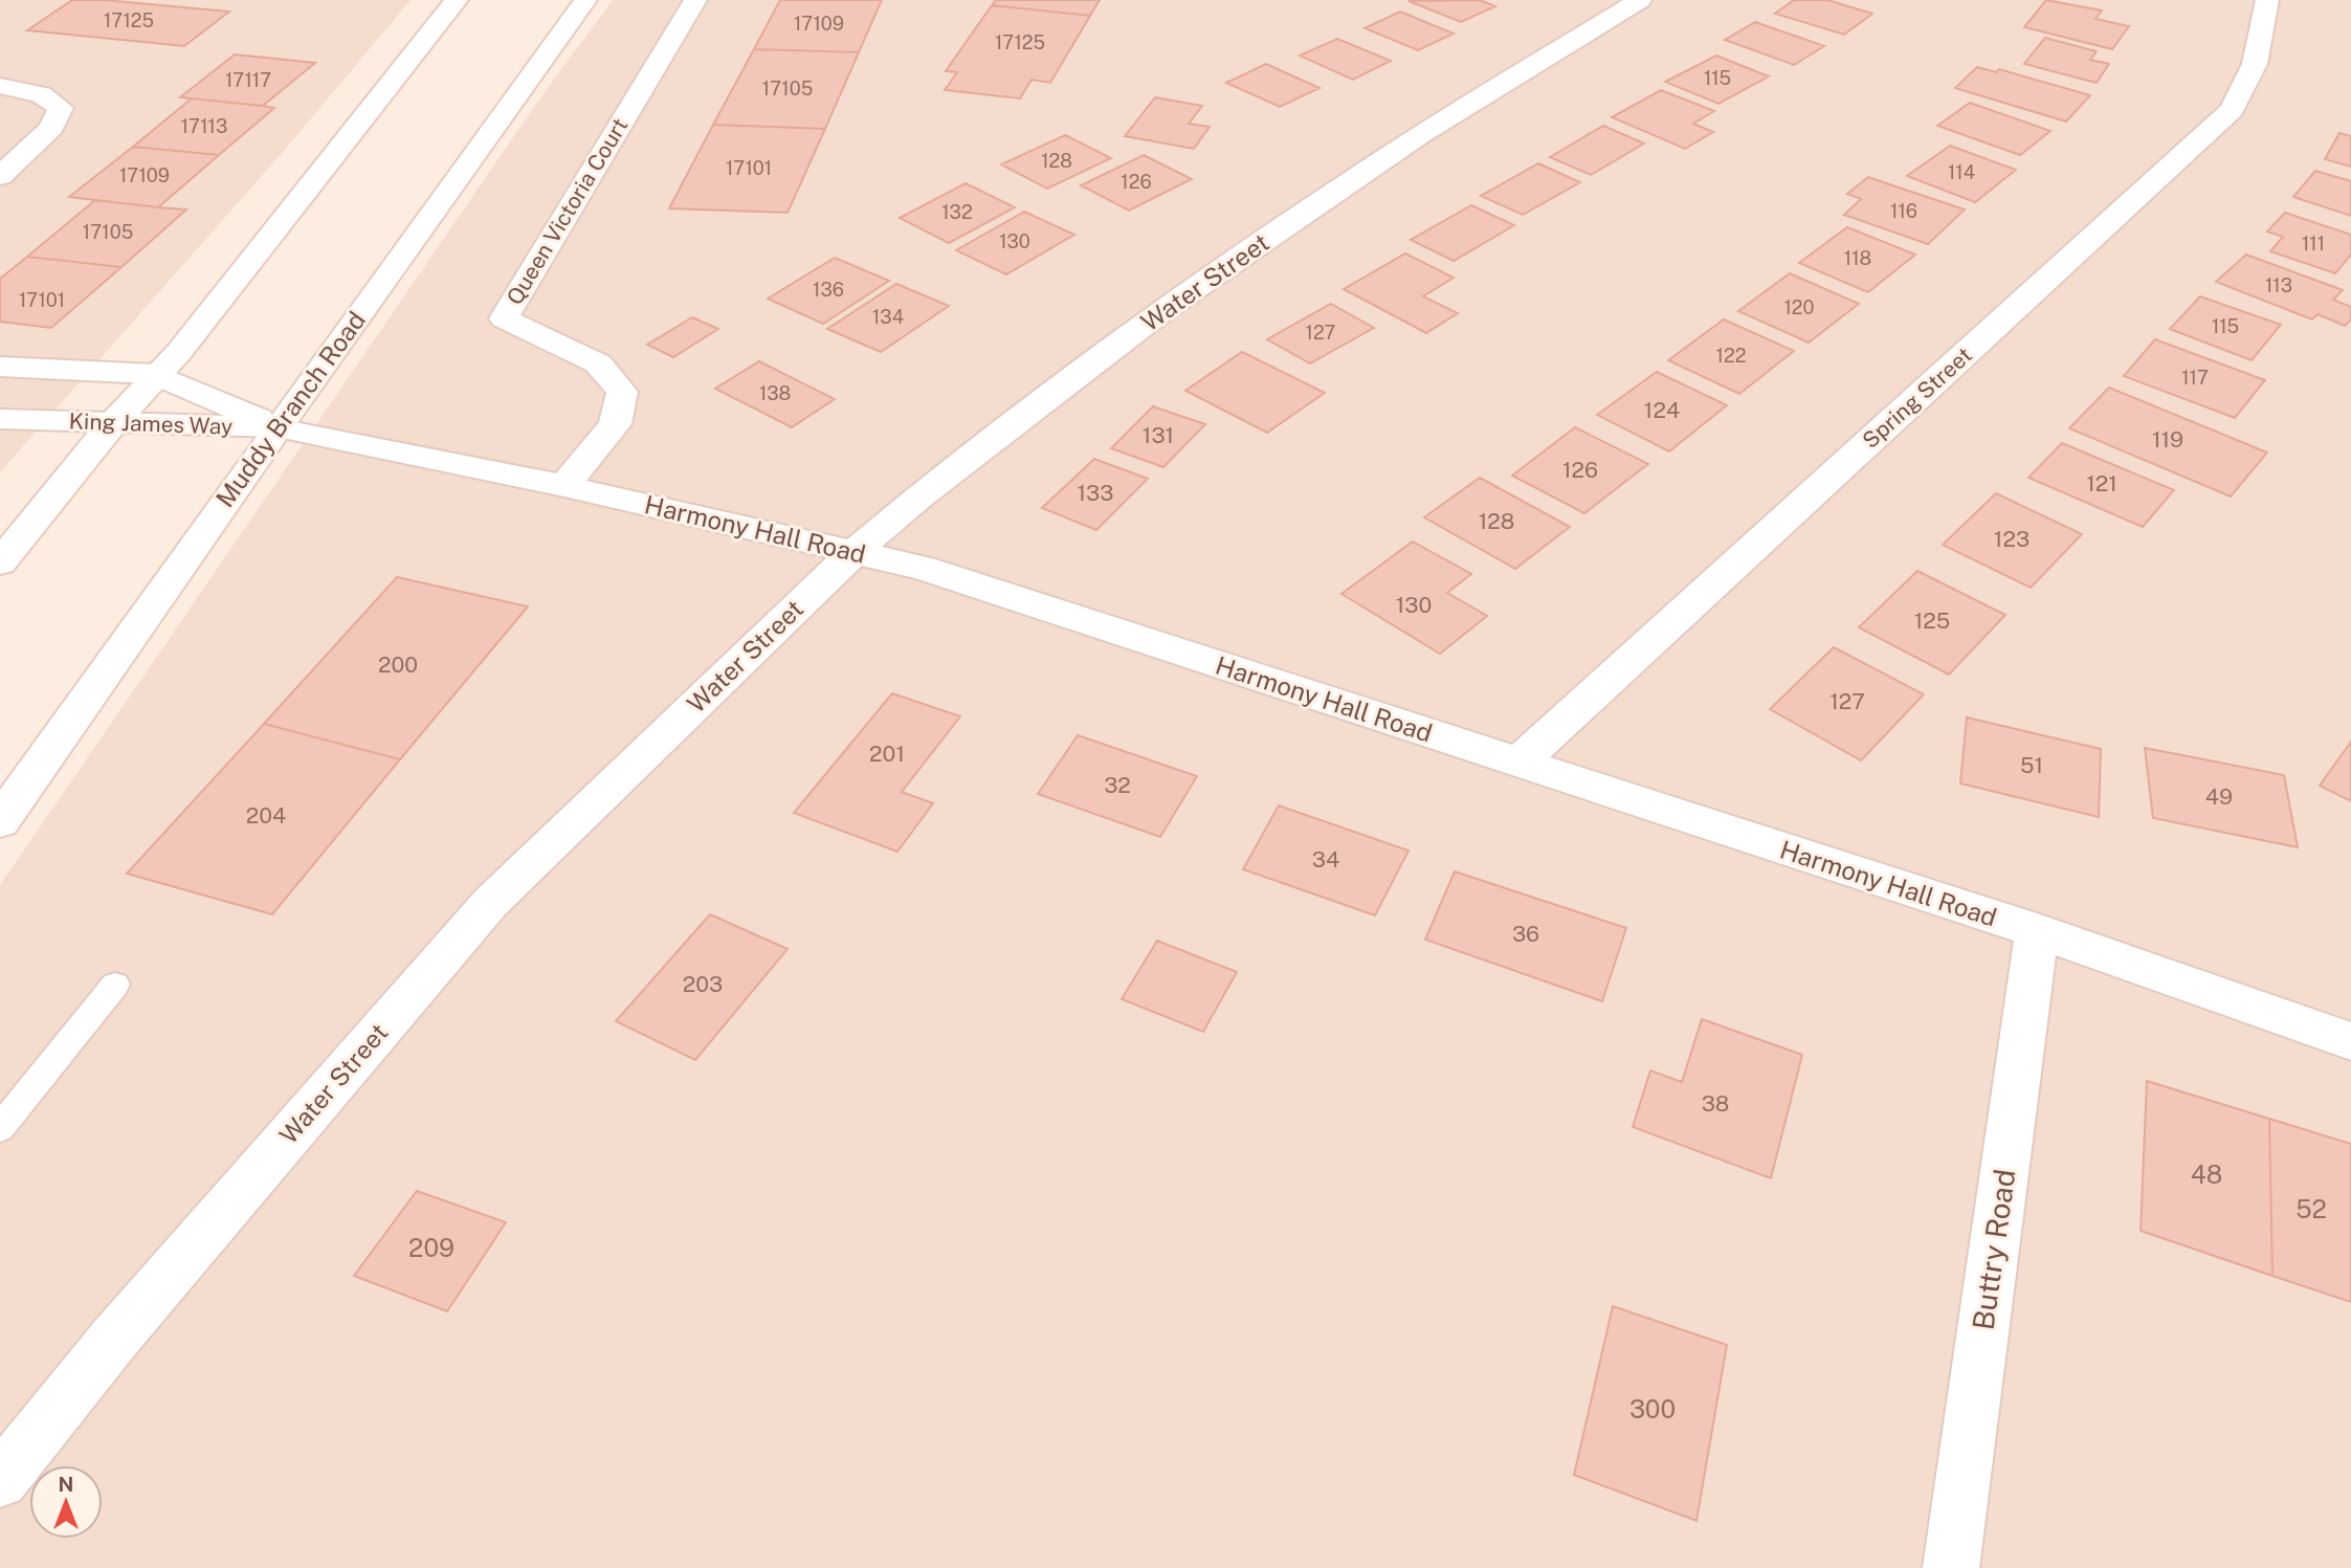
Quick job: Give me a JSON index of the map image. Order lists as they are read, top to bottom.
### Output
{
  "streets": {
    "street": [
      "Queen Victoria Court",
      "Water Street",
      "Spring Street",
      "Muddy Branch Road",
      "King James Way",
      "Harmony Hall Road",
      "Buttry Road"
    ]
  },
  "crossings": [
    ["Queen Victoria Court", "Harmony Hall Road"],
    ["Water Street", "Harmony Hall Road"],
    ["Spring Street", "Harmony Hall Road"],
    ["Muddy Branch Road", "King James Way"],
    ["Muddy Branch Road", "Harmony Hall Road"],
    ["King James Way", "Harmony Hall Road"],
    ["Harmony Hall Road", "Buttry Road"]
  ],
  "house_numbers": [
    "17125",
    "17109",
    "17125",
    "115",
    "17117",
    "17105",
    "17113",
    "128",
    "17101",
    "114",
    "17109",
    "126",
    "116",
    "132",
    "17105",
    "130",
    "111",
    "118",
    "113",
    "136",
    "17101",
    "120",
    "134",
    "115",
    "127",
    "122",
    "117",
    "138",
    "124",
    "131",
    "119",
    "126",
    "121",
    "133",
    "128",
    "123",
    "130",
    "125",
    "200",
    "127",
    "201",
    "51",
    "32",
    "49",
    "204",
    "34",
    "36",
    "203",
    "38",
    "48",
    "52",
    "209",
    "300"
  ],
  "north": "top"
}
